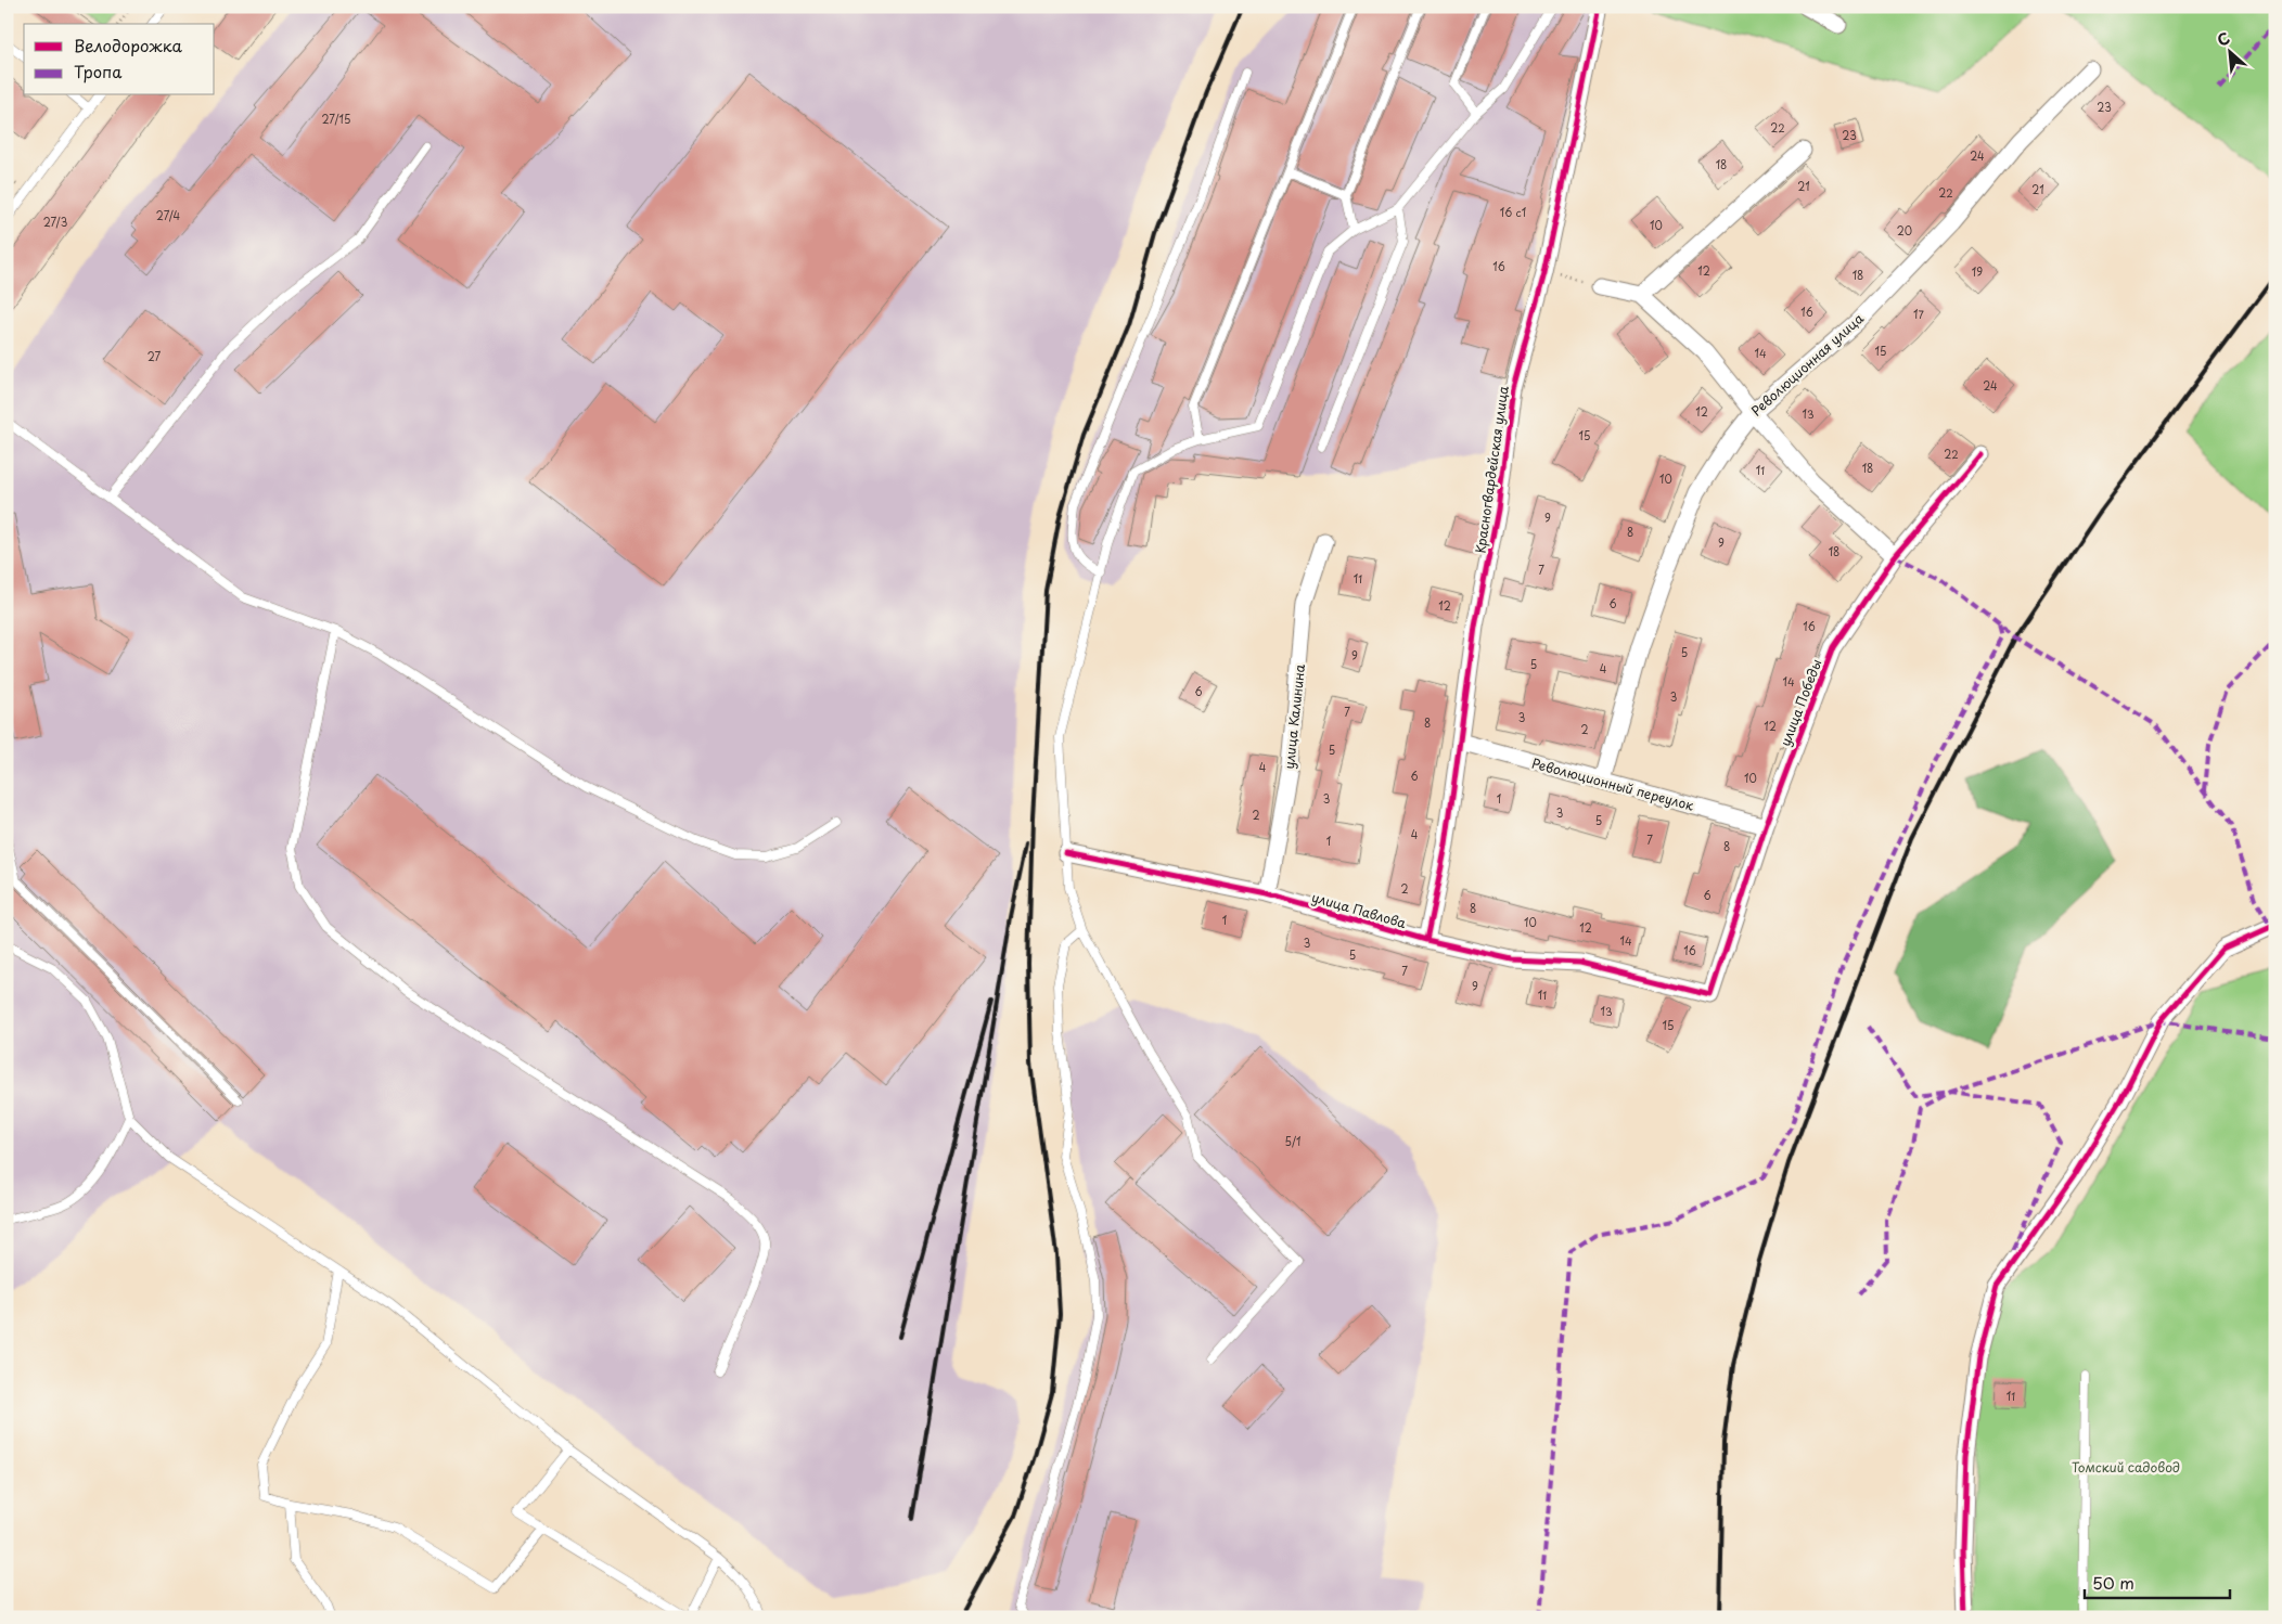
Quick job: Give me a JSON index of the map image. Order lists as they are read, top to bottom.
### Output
{
  "streets": {
    "street": [
      "Революционная улица",
      "Красногвардейская улица",
      "улица Победы",
      "улица Калинина",
      "Революционный переулок",
      "улица Павлова"
    ]
  },
  "crossings": [
    ["Революционная улица", "Революционный переулок"],
    ["Красногвардейская улица", "Революционный переулок"],
    ["Красногвардейская улица", "улица Павлова"],
    ["улица Победы", "Революционный переулок"],
    ["улица Победы", "улица Павлова"],
    ["улица Калинина", "улица Павлова"]
  ],
  "parks": ["Томский садовод"],
  "house_numbers": [
    "23",
    "27/15",
    "22",
    "23",
    "24",
    "18",
    "21",
    "21",
    "22",
    "16 с1",
    "27/4",
    "27/3",
    "10",
    "20",
    "16",
    "12",
    "19",
    "18",
    "16",
    "17",
    "15",
    "14",
    "27",
    "24",
    "12",
    "13",
    "15",
    "22",
    "18",
    "11",
    "10",
    "9",
    "8",
    "9",
    "18",
    "7",
    "11",
    "6",
    "12",
    "16",
    "5",
    "9",
    "5",
    "4",
    "14",
    "6",
    "3",
    "7",
    "3",
    "8",
    "12",
    "2",
    "5",
    "4",
    "6",
    "10",
    "3",
    "1",
    "3",
    "2",
    "5",
    "4",
    "7",
    "1",
    "8",
    "2",
    "6",
    "8",
    "1",
    "10",
    "12",
    "14",
    "3",
    "16",
    "5",
    "7",
    "9",
    "11",
    "13",
    "15",
    "5/1",
    "11"
  ],
  "legend": ["Велодорожка", "Тропа"],
  "scale_bar": "50 m",
  "north": "top left"
}
